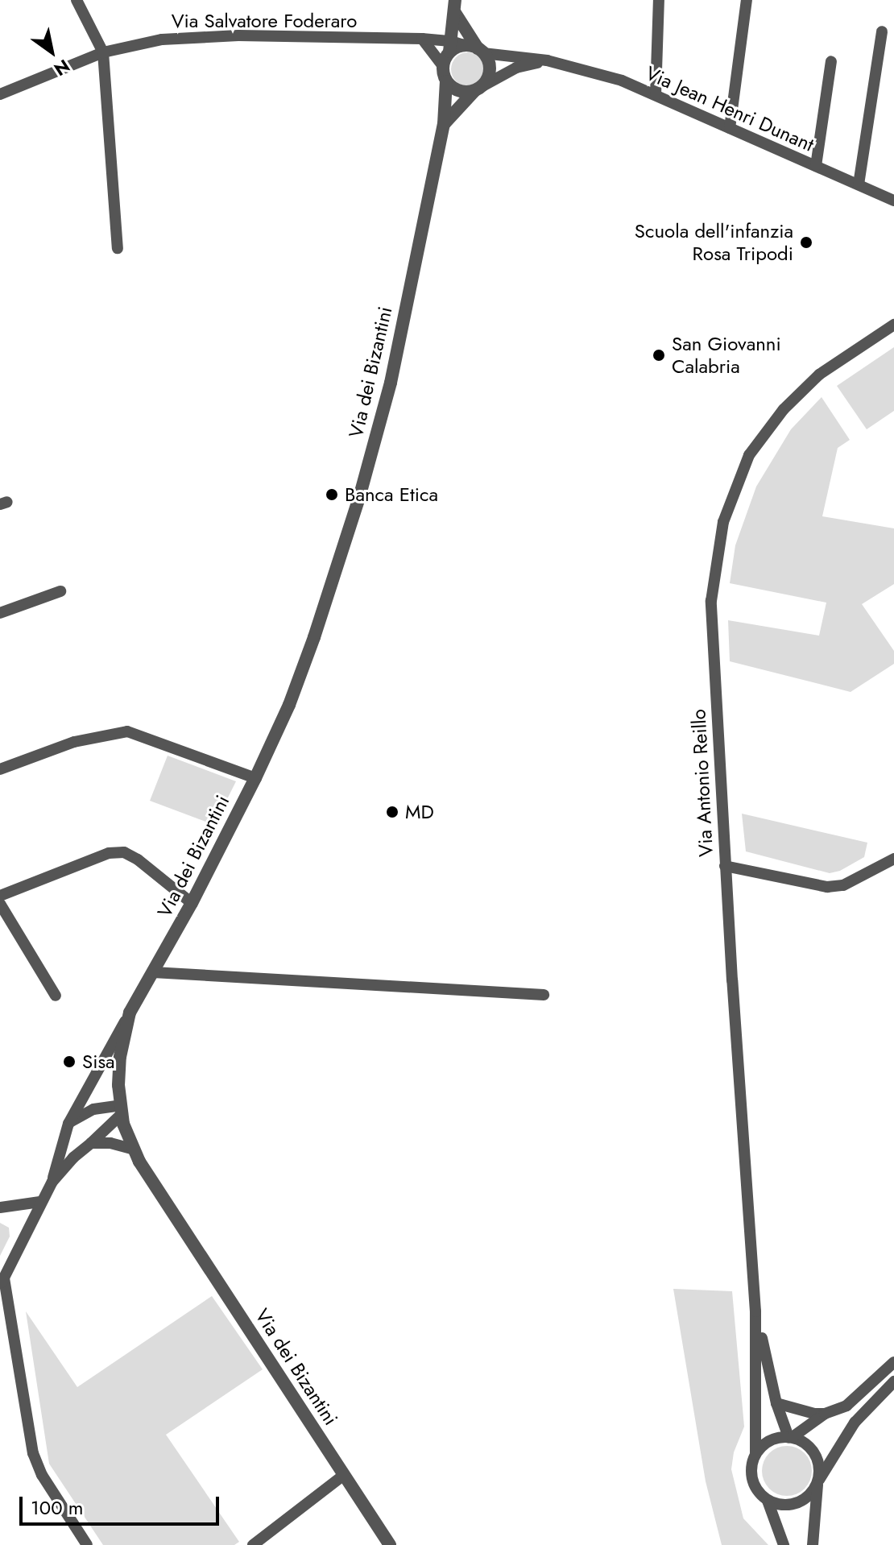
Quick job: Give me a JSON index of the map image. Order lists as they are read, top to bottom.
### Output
{
  "streets": {
    "street": [
      "Via Salvatore Foderaro",
      "Via Jean Henri Dunant",
      "Via dei Bizantini",
      "Via Antonio Reillo"
    ]
  },
  "crossings": [
    ["Via Salvatore Foderaro", "Via Jean Henri Dunant"],
    ["Via Salvatore Foderaro", "Via dei Bizantini"],
    ["Via Jean Henri Dunant", "Via dei Bizantini"]
  ],
  "places": [
    "Scuola dell'infanzia Rosa Tripodi",
    "San Giovanni Calabria",
    "Banca Etica",
    "MD",
    "Sisa"
  ],
  "scale_bar": "100 m",
  "north": "bottom right"
}
